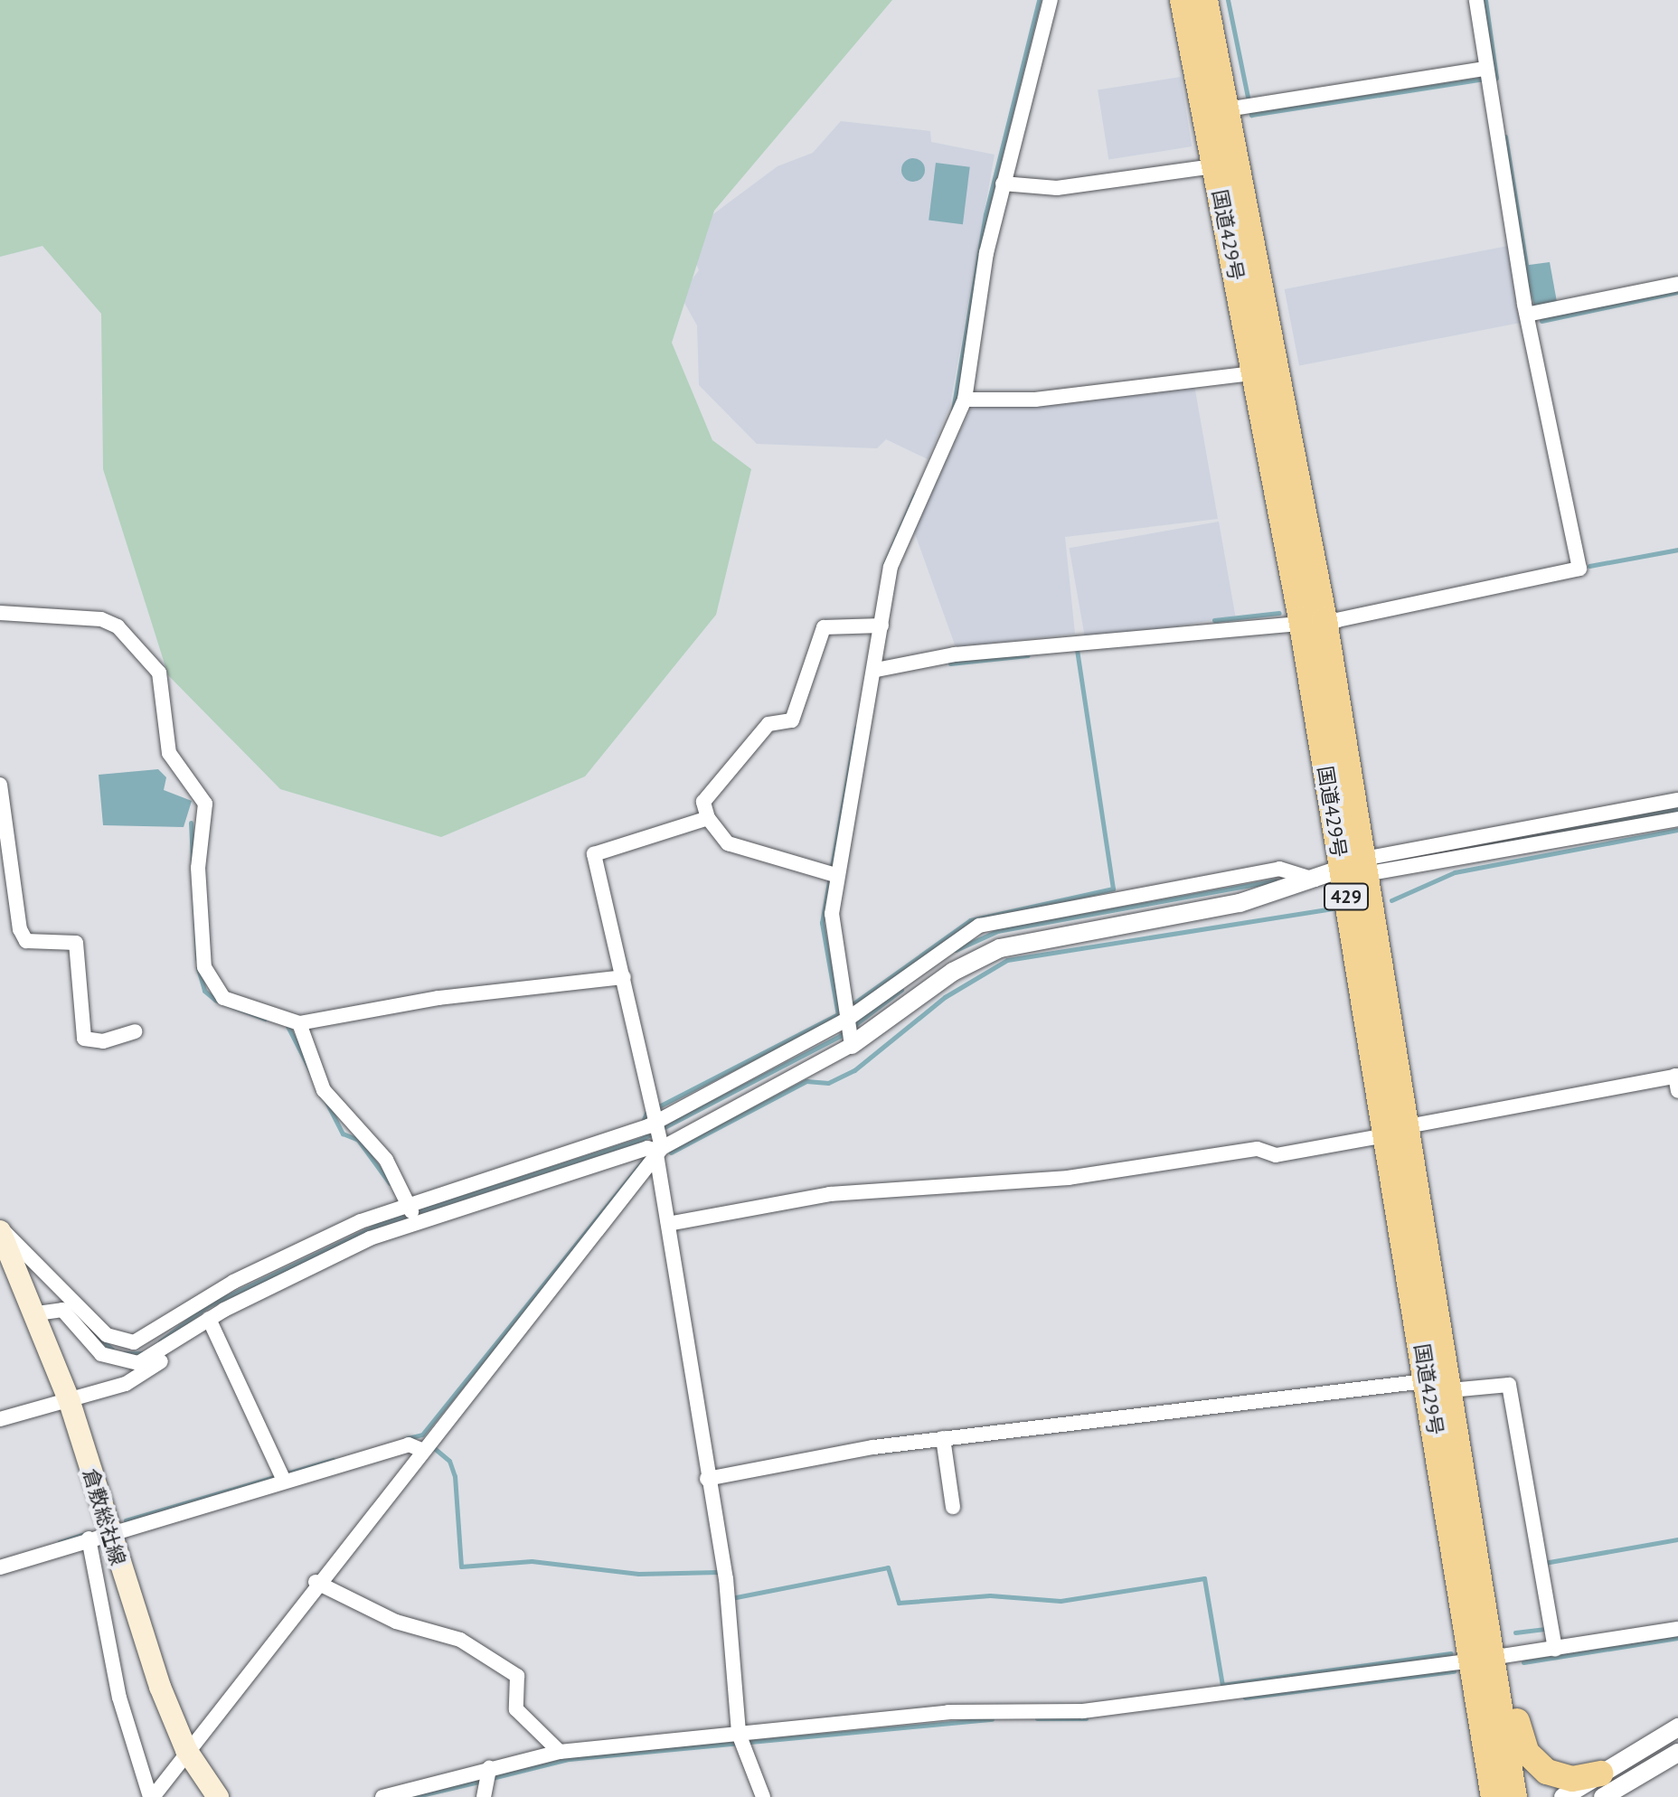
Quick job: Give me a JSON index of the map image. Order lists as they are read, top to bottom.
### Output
{
  "streets": {
    "highway": ["国道429号", "429"],
    "main road": ["倉敷総社線"]
  }
}
